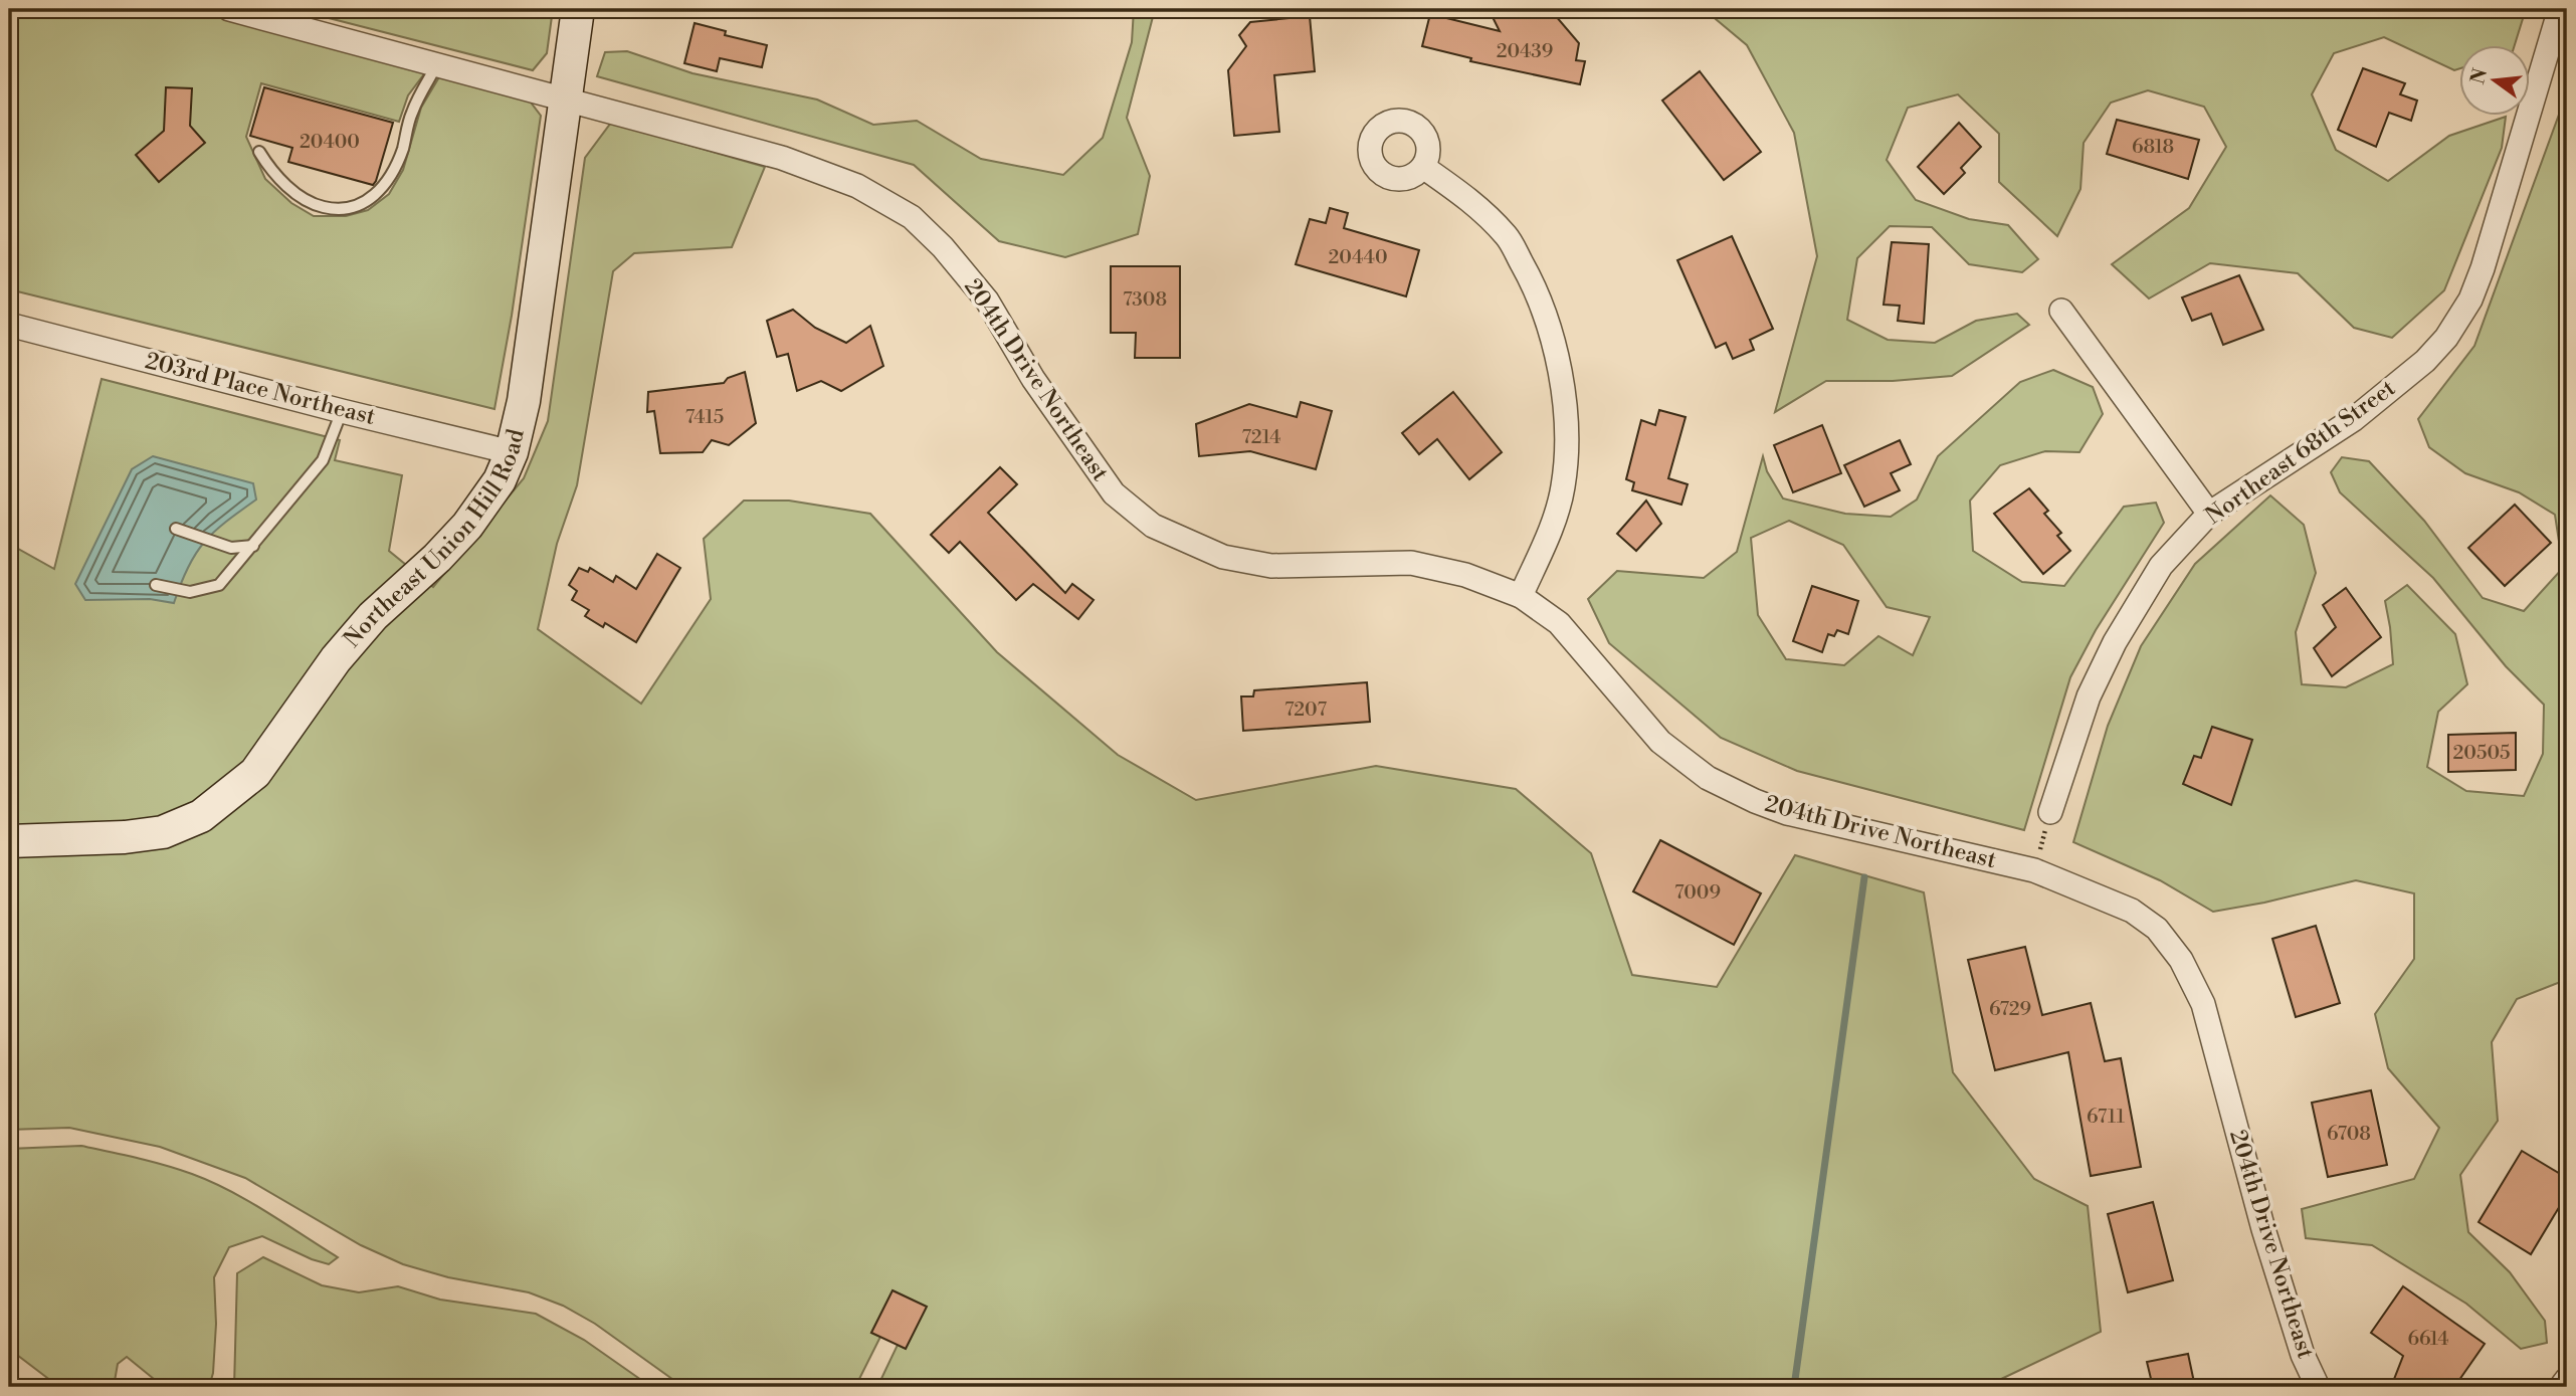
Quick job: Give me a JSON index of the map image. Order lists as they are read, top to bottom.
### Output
{
  "streets": {
    "street": [
      "204th Drive Northeast",
      "203rd Place Northeast",
      "Northeast 68th Street",
      "Northeast Union Hill Road"
    ]
  },
  "crossings": [
    ["204th Drive Northeast", "Northeast Union Hill Road"],
    ["203rd Place Northeast", "Northeast Union Hill Road"]
  ],
  "house_numbers": [
    "20439",
    "20400",
    "6818",
    "20440",
    "7308",
    "7415",
    "7214",
    "7207",
    "20505",
    "7009",
    "6729",
    "6711",
    "6708",
    "6614"
  ],
  "north": "left"
}
